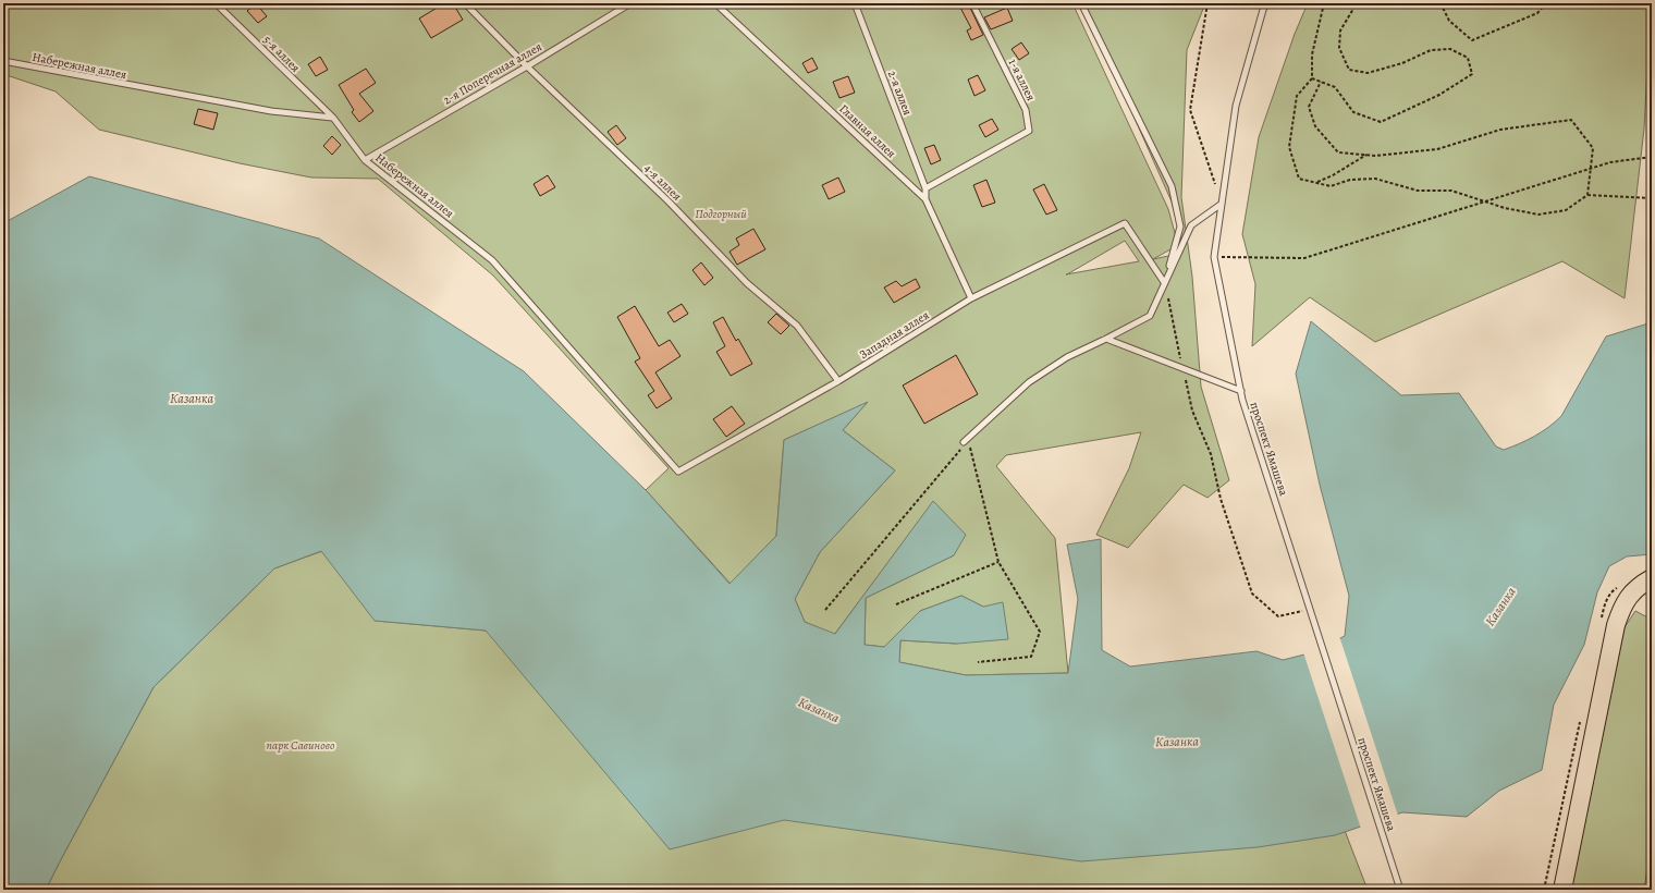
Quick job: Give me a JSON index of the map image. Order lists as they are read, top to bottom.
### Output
{
  "streets": {
    "lane": [
      "5-я аллея",
      "Набережная аллея",
      "2-я Поперечная аллея",
      "1-я аллея",
      "2-я аллея",
      "Главная аллея",
      "4-я аллея",
      "Западная аллея",
      "проспект Ямашева"
    ]
  },
  "crossings": [
    ["5-я аллея", "Набережная аллея"],
    ["Набережная аллея", "2-я Поперечная аллея"],
    ["Набережная аллея", "Западная аллея"],
    ["2-я Поперечная аллея", "4-я аллея"],
    ["1-я аллея", "2-я аллея"],
    ["Главная аллея", "Западная аллея"],
    ["4-я аллея", "Западная аллея"]
  ],
  "water": ["Казанка"],
  "parks": ["Подгорный", "парк Савиново"]
}
